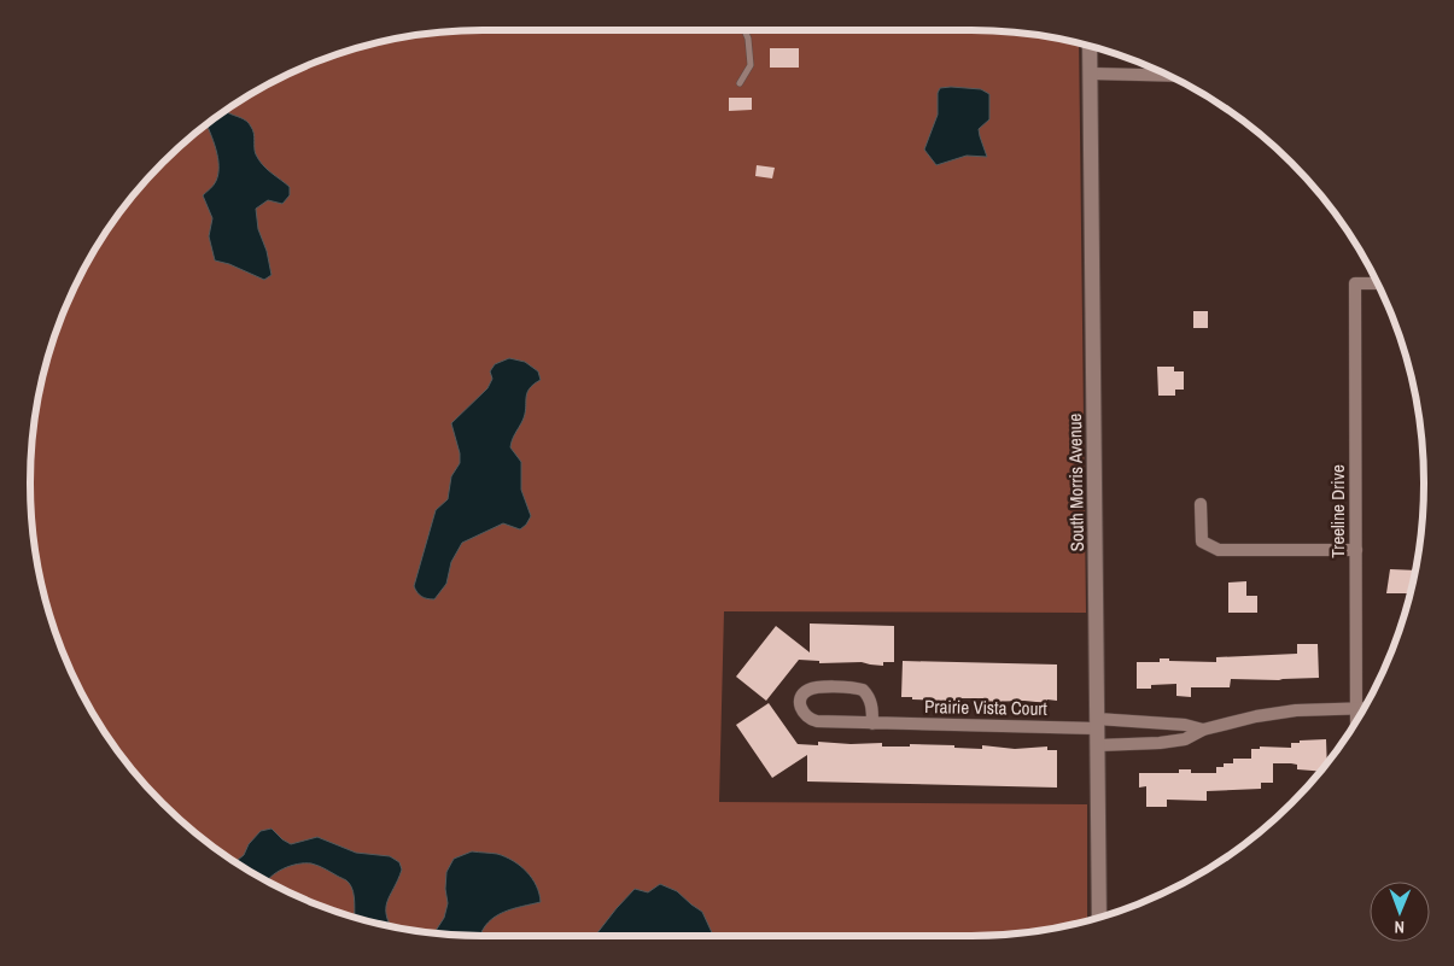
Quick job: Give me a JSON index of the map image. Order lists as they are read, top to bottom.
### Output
{
  "streets": {
    "street": ["South Morris Avenue", "Treeline Drive", "Prairie Vista Court"]
  },
  "crossings": [
    ["South Morris Avenue", "Prairie Vista Court"]
  ],
  "north": "bottom"
}
